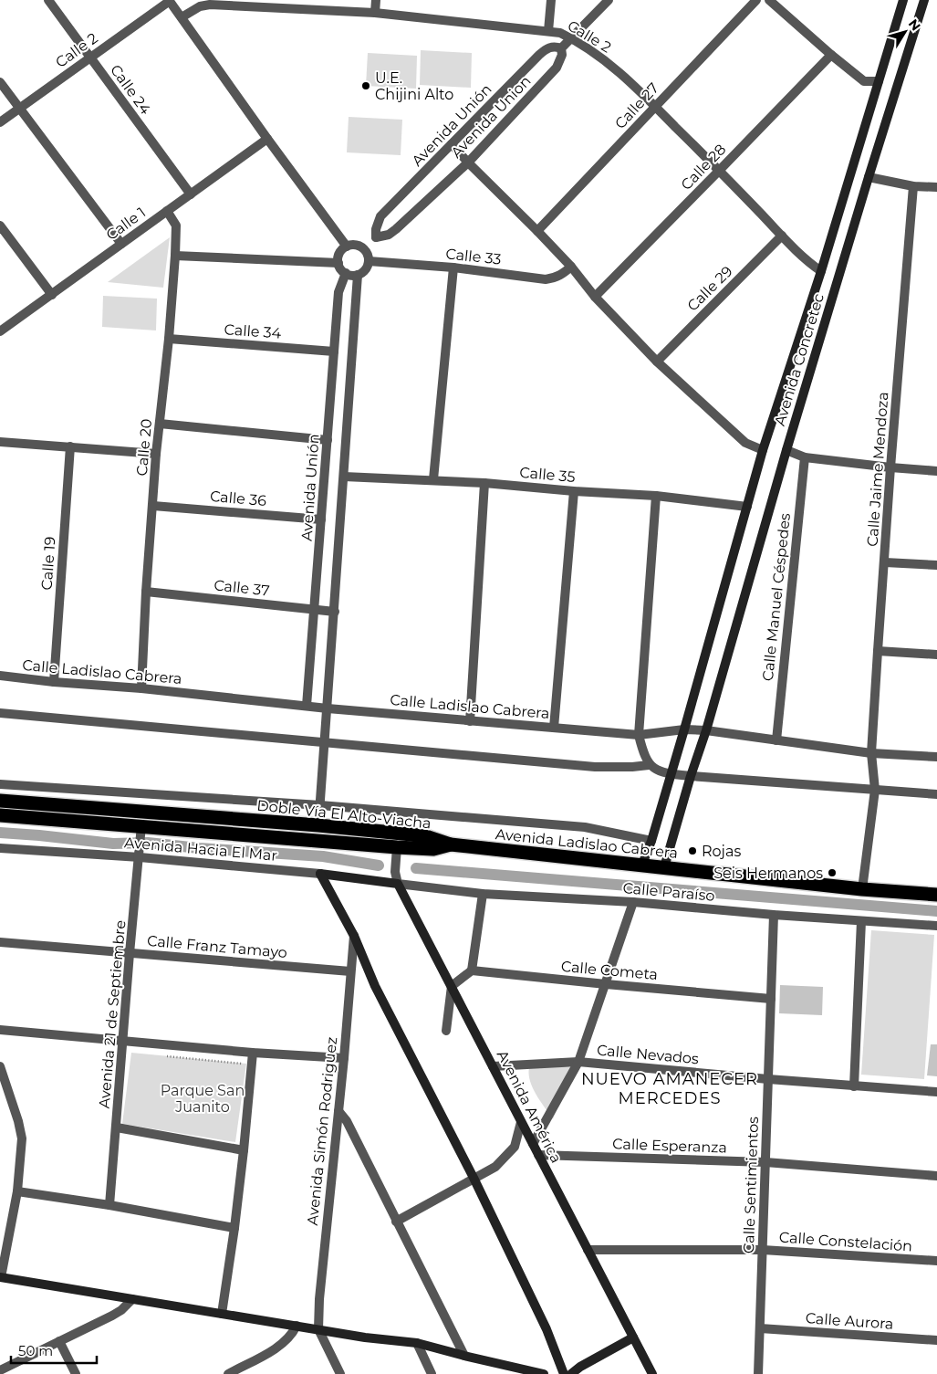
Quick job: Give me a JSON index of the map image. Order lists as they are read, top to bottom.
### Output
{
  "streets": {
    "highway": ["Doble Vía El Alto-Viacha", "Avenida Ladislao Cabrera"],
    "street": [
      "Calle 2",
      "Calle 24",
      "Calle 27",
      "Avenida Union",
      "Avenida Unión",
      "Calle 28",
      "Calle 1",
      "Calle 33",
      "Calle 29",
      "Calle 34",
      "Avenida Concretec",
      "Calle 20",
      "Calle Jaime Mendoza",
      "Calle 35",
      "Calle 36",
      "Calle 19",
      "Calle 37",
      "Calle Manuel Céspedes",
      "Calle Ladislao Cabrera",
      "Avenida Hacia El Mar",
      "Calle Paraíso",
      "Calle Franz Tamayo",
      "Calle Cometa",
      "Avenida 21 de Septiembre",
      "Calle Nevados",
      "Avenida América",
      "Avenida Simón Rodriguez",
      "Calle Esperanza",
      "Calle Sentimientos",
      "Calle Constelación",
      "Calle Aurora"
    ]
  },
  "crossings": [
    ["Calle 2", "Calle 24"],
    ["Calle 2", "Calle 27"],
    ["Calle 2", "Avenida Union"],
    ["Calle 2", "Calle 28"],
    ["Calle 2", "Calle 29"],
    ["Calle 24", "Calle 1"],
    ["Avenida Union", "Avenida Unión"],
    ["Avenida Unión", "Calle 33"],
    ["Avenida Unión", "Calle 34"],
    ["Avenida Unión", "Calle 36"],
    ["Avenida Unión", "Calle 37"],
    ["Avenida Unión", "Calle Ladislao Cabrera"],
    ["Calle 1", "Calle 20"],
    ["Calle 34", "Calle 20"],
    ["Avenida Concretec", "Calle Ladislao Cabrera"],
    ["Avenida Concretec", "Avenida Ladislao Cabrera"],
    ["Calle 20", "Calle 36"],
    ["Calle 20", "Calle 37"],
    ["Calle 20", "Calle Ladislao Cabrera"],
    ["Calle Jaime Mendoza", "Calle Ladislao Cabrera"],
    ["Calle Jaime Mendoza", "Avenida Ladislao Cabrera"],
    ["Calle 19", "Calle Ladislao Cabrera"],
    ["Calle Manuel Céspedes", "Calle Ladislao Cabrera"],
    ["Doble Vía El Alto-Viacha", "Avenida Ladislao Cabrera"],
    ["Doble Vía El Alto-Viacha", "Avenida 21 de Septiembre"],
    ["Doble Vía El Alto-Viacha", "Avenida América"],
    ["Avenida Hacia El Mar", "Calle Paraíso"],
    ["Avenida Hacia El Mar", "Avenida 21 de Septiembre"],
    ["Avenida Hacia El Mar", "Avenida América"],
    ["Calle Paraíso", "Avenida América"],
    ["Calle Paraíso", "Calle Sentimientos"],
    ["Calle Franz Tamayo", "Avenida 21 de Septiembre"],
    ["Calle Franz Tamayo", "Avenida Simón Rodriguez"],
    ["Calle Cometa", "Calle Sentimientos"],
    ["Calle Nevados", "Avenida América"],
    ["Calle Nevados", "Calle Sentimientos"],
    ["Avenida América", "Calle Esperanza"],
    ["Avenida América", "Calle Constelación"],
    ["Calle Esperanza", "Calle Sentimientos"],
    ["Calle Sentimientos", "Calle Constelación"],
    ["Calle Sentimientos", "Calle Aurora"]
  ],
  "districts": ["NUEVO AMANECER MERCEDES"],
  "parks": ["Parque San Juanito"],
  "places": ["U.E. Chijini Alto", "Rojas", "Seis Hermanos"],
  "scale_bar": "50 m",
  "north": "top right"
}
